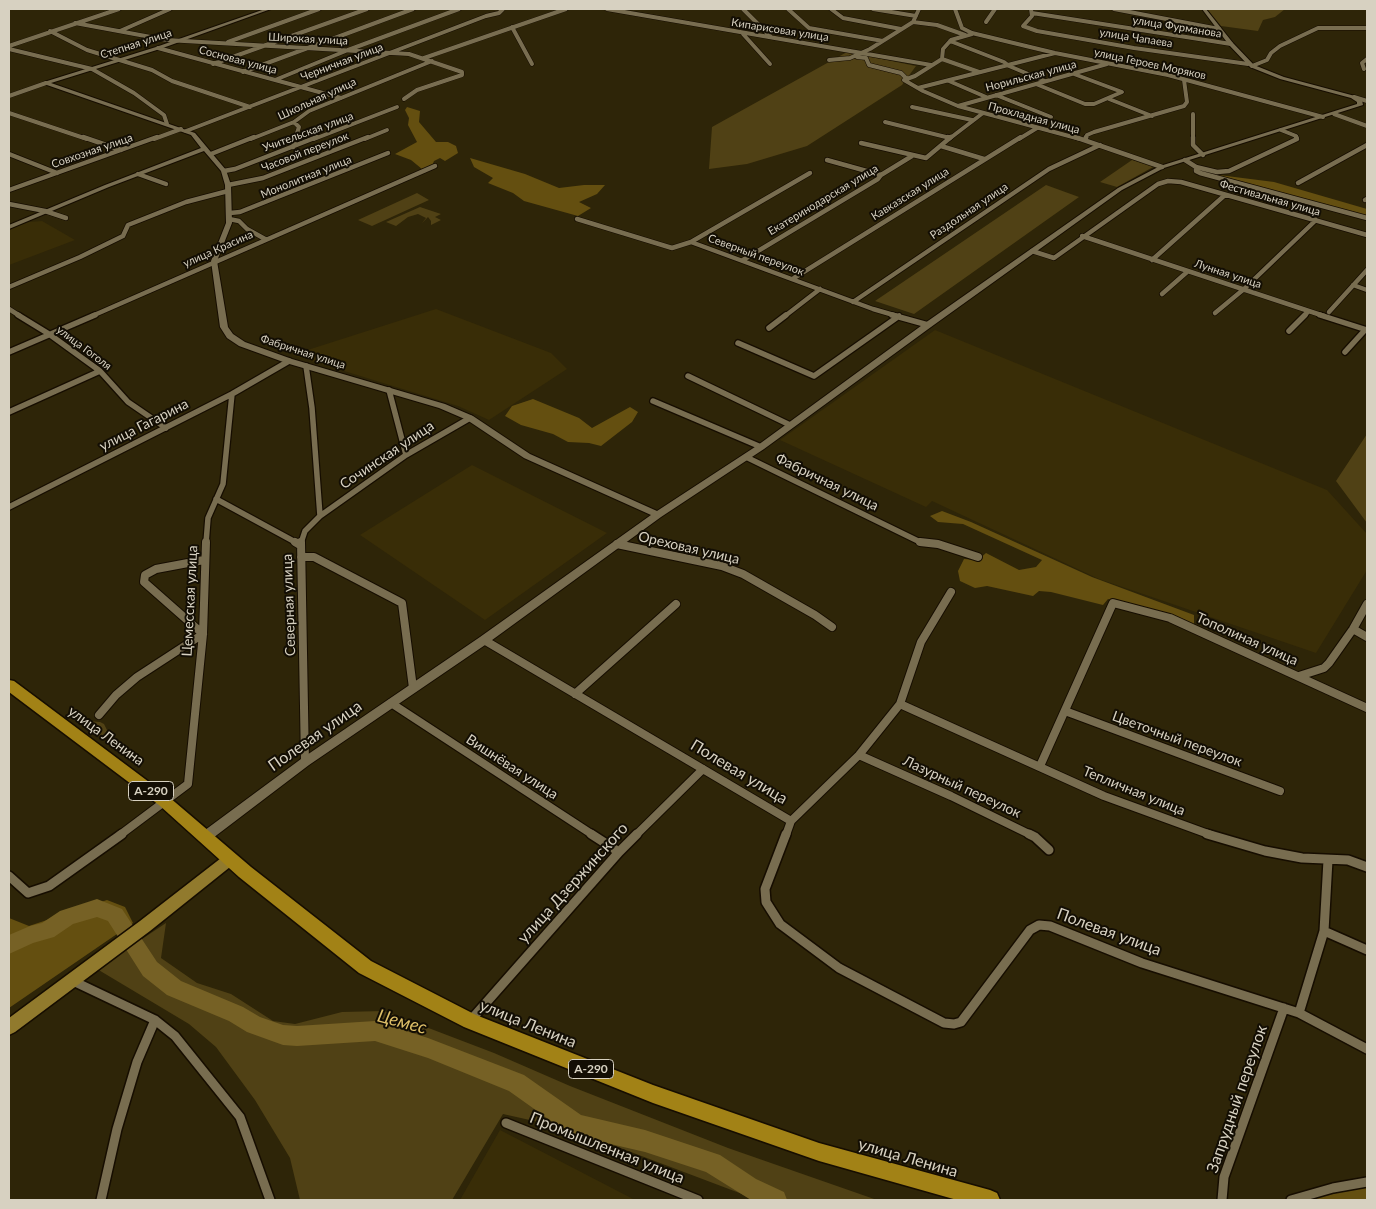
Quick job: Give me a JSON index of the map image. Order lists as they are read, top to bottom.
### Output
{
  "streets": {
    "highway": ["улица Ленина", "А-290"],
    "main road": [
      "улица Чапаева",
      "Степная улица",
      "Школьная улица",
      "Фабричная улица",
      "Полевая улица"
    ],
    "street": [
      "улица Фурманова",
      "Кипарисовая улица",
      "Широкая улица",
      "Сосновая улица",
      "Черничная улица",
      "улица Героев Моряков",
      "Норильская улица",
      "Прохладная улица",
      "Учительская улица",
      "Совхозная улица",
      "Часовой переулок",
      "Монолитная улица",
      "Кавказская улица",
      "Фестивальная улица",
      "Екатеринодарская улица",
      "Раздольная улица",
      "улица Красина",
      "Северный переулок",
      "Лунная улица",
      "улица Гоголя",
      "улица Гагарина",
      "Сочинская улица",
      "Ореховая улица",
      "Цемесская улица",
      "Северная улица",
      "Тополиная улица",
      "Цветочный переулок",
      "Вишнёвая улица",
      "Лазурный переулок",
      "Тепличная улица",
      "улица Дзержинского",
      "Запрудный переулок",
      "Промышленная улица"
    ]
  },
  "crossings": [
    ["улица Фурманова", "улица Чапаева"],
    ["Широкая улица", "Степная улица"],
    ["Широкая улица", "Черничная улица"],
    ["Широкая улица", "Школьная улица"],
    ["Степная улица", "Сосновая улица"],
    ["Степная улица", "Фабричная улица"],
    ["Сосновая улица", "Черничная улица"],
    ["Сосновая улица", "Школьная улица"],
    ["Черничная улица", "Совхозная улица"],
    ["Черничная улица", "Фабричная улица"],
    ["улица Героев Моряков", "Норильская улица"],
    ["Норильская улица", "Прохладная улица"],
    ["Школьная улица", "Фабричная улица"],
    ["Прохладная улица", "Кавказская улица"],
    ["Прохладная улица", "Раздольная улица"],
    ["Учительская улица", "Фабричная улица"],
    ["Совхозная улица", "Фабричная улица"],
    ["Часовой переулок", "Фабричная улица"],
    ["Монолитная улица", "Фабричная улица"],
    ["Кавказская улица", "Северный переулок"],
    ["Фестивальная улица", "Лунная улица"],
    ["Екатеринодарская улица", "Северный переулок"],
    ["Раздольная улица", "Северный переулок"],
    ["улица Красина", "улица Гоголя"],
    ["улица Красина", "Фабричная улица"],
    ["улица Гоголя", "улица Гагарина"],
    ["Фабричная улица", "улица Гагарина"],
    ["Фабричная улица", "Сочинская улица"],
    ["улица Гагарина", "Цемесская улица"],
    ["Сочинская улица", "Северная улица"],
    ["Цемесская улица", "улица Ленина"],
    ["Северная улица", "Полевая улица"],
    ["Тополиная улица", "Цветочный переулок"],
    ["улица Ленина", "Полевая улица"],
    ["улица Ленина", "улица Дзержинского"],
    ["Полевая улица", "Вишнёвая улица"],
    ["Полевая улица", "улица Дзержинского"],
    ["Полевая улица", "Запрудный переулок"],
    ["Вишнёвая улица", "улица Дзержинского"]
  ],
  "water": ["Цемес"]
}
